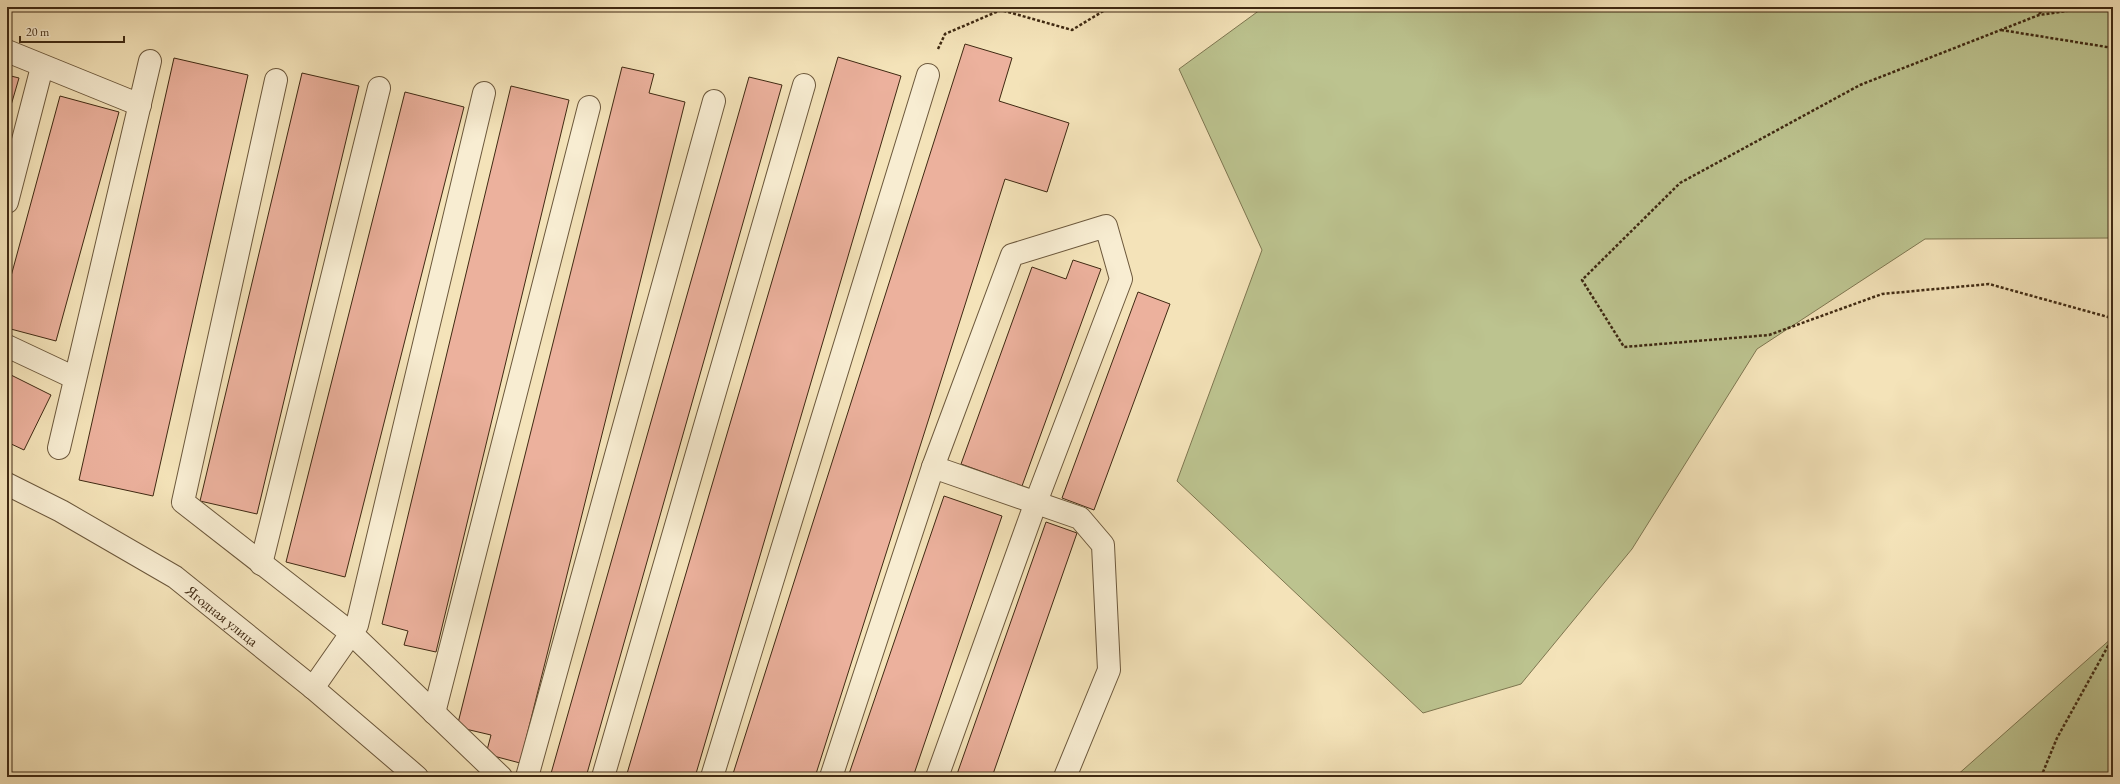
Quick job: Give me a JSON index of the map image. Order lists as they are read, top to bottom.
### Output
{
  "streets": {
    "street": ["Ягодная улица"]
  },
  "scale_bar": "20 m"
}
